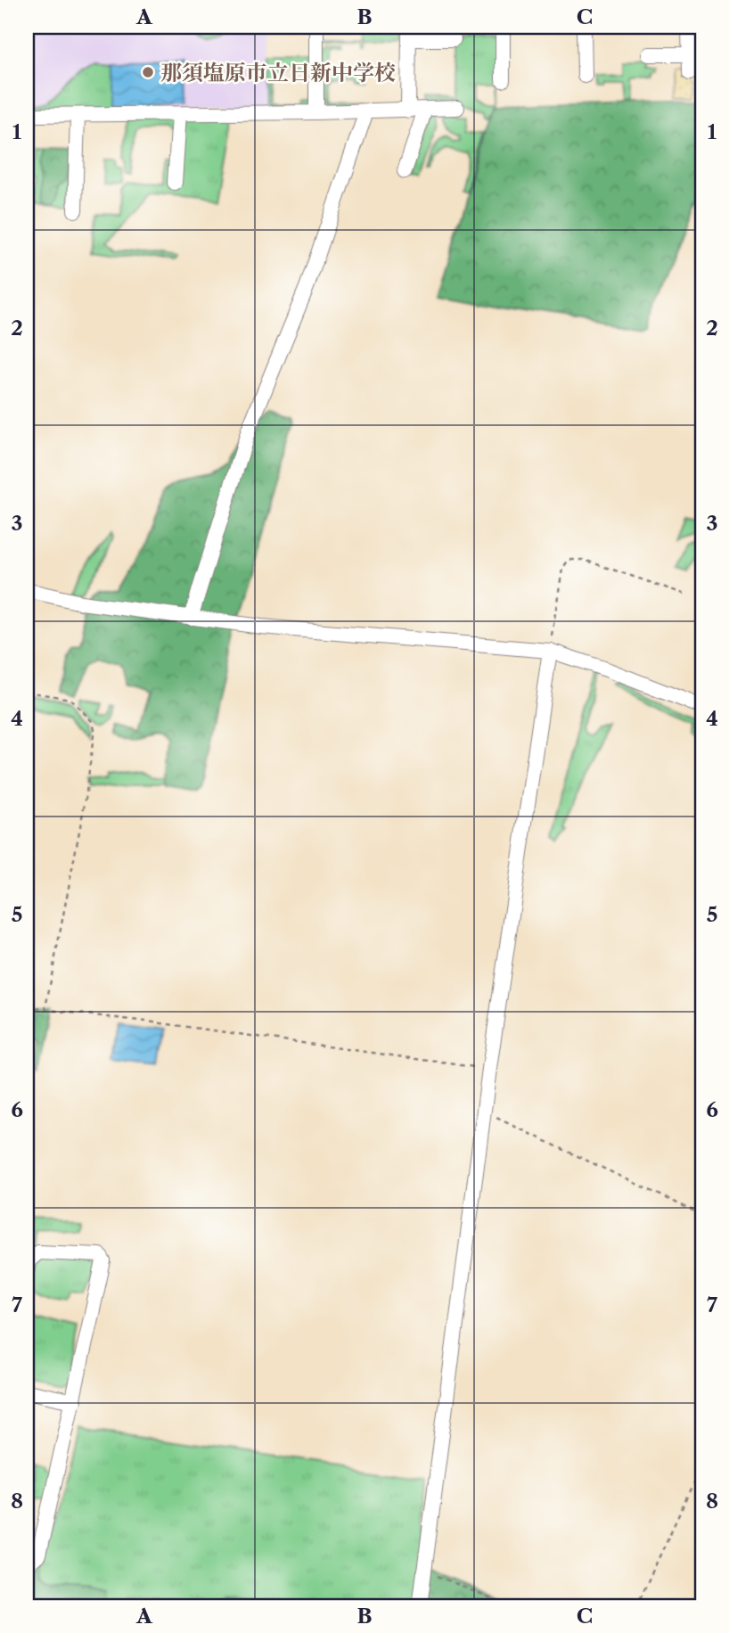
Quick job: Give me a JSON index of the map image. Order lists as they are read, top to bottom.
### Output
{
  "places": ["那須塩原市立日新中学校"],
  "grid": {
    "columns": ["A", "B", "C"],
    "rows": [
      "1",
      "2",
      "3",
      "4",
      "5",
      "6",
      "7",
      "8"
    ]
  }
}
